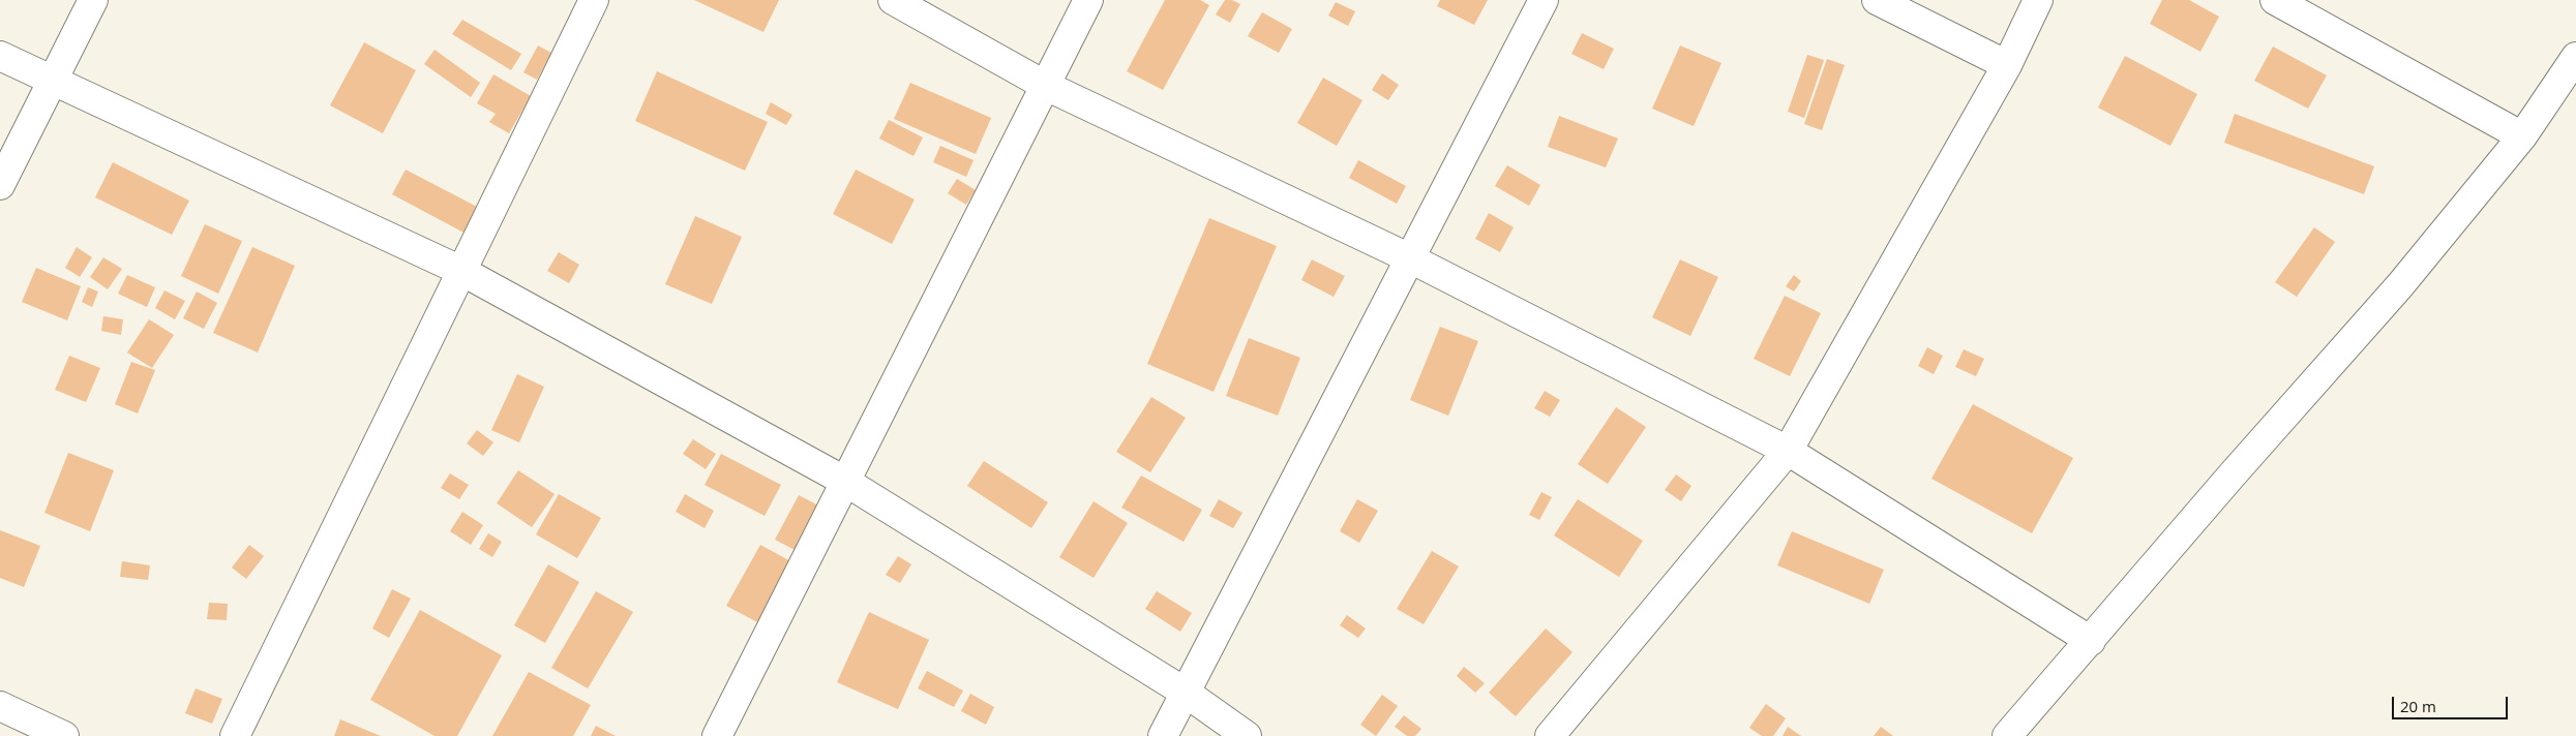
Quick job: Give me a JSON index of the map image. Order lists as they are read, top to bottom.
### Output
{
  "scale_bar": "20 m"
}
